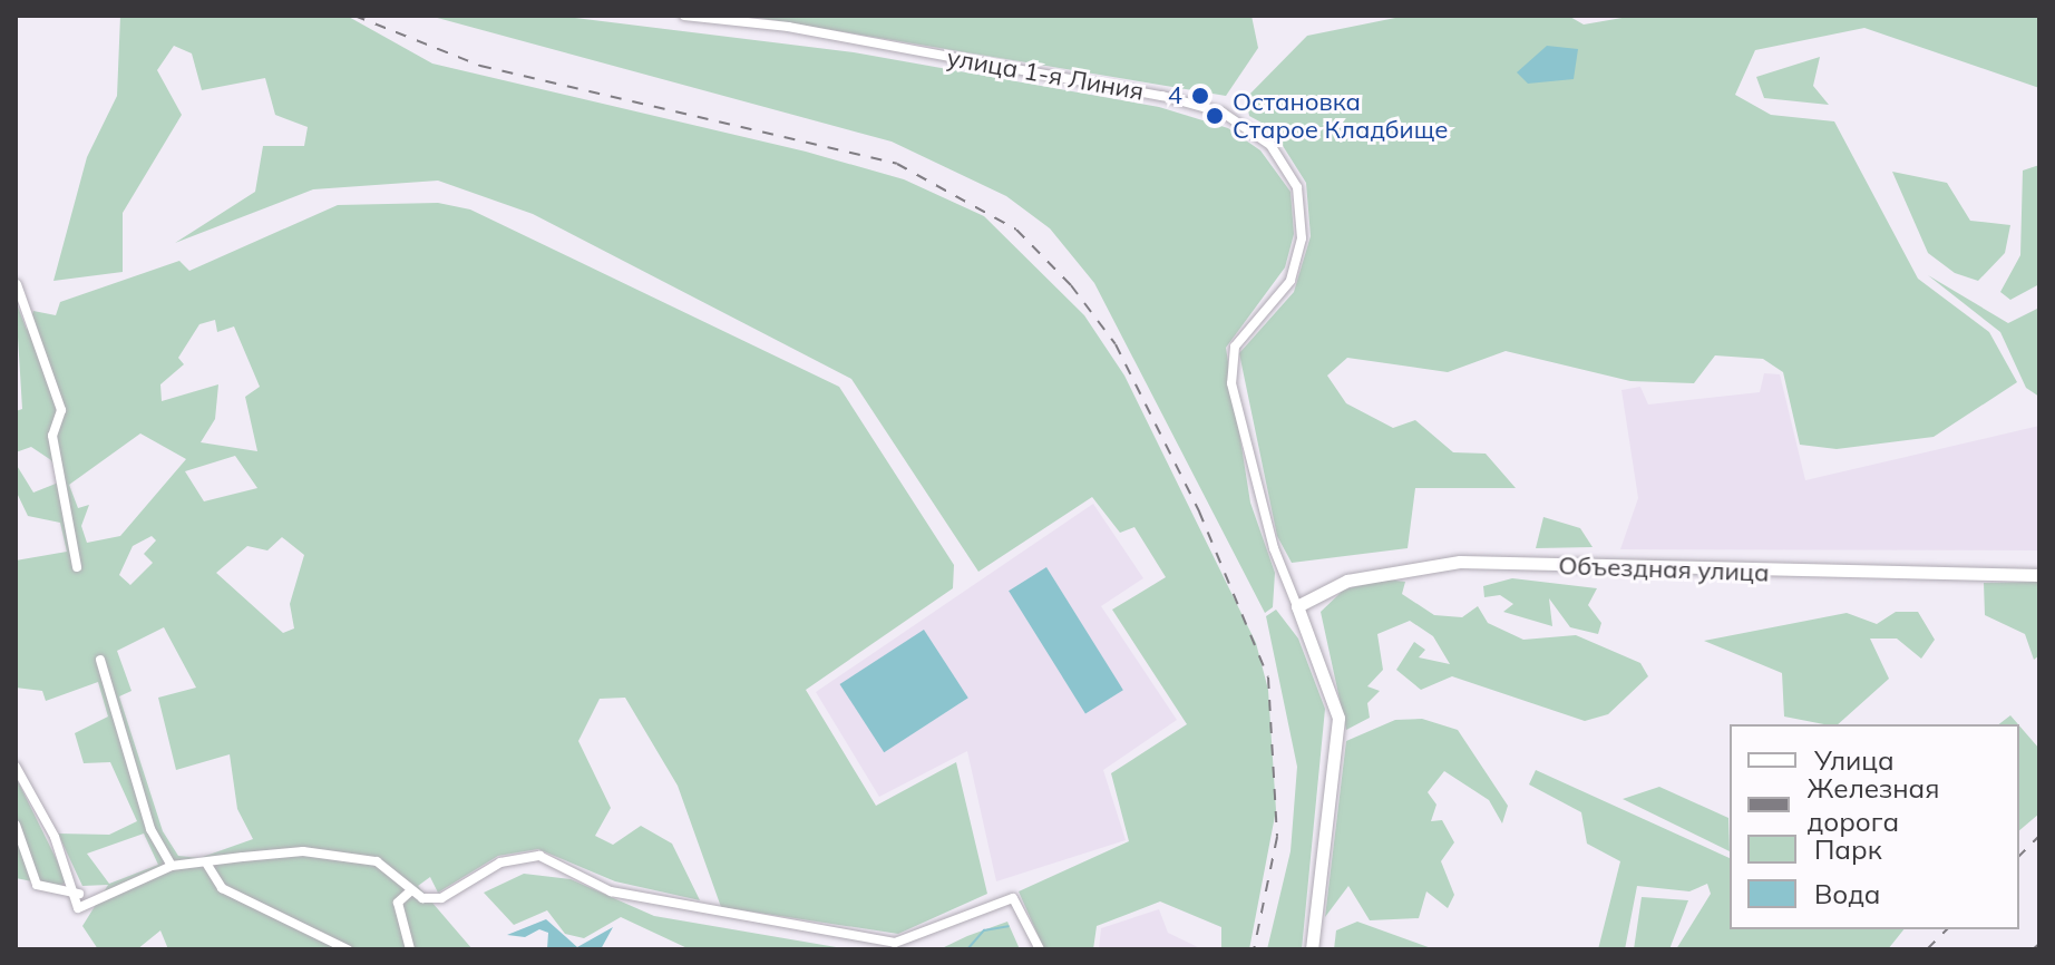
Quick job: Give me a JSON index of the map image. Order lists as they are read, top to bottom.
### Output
{
  "streets": {
    "main road": ["Объездная улица"],
    "street": ["улица 1-я Линия"]
  },
  "crossings": [
    ["улица 1-я Линия", "Объездная улица"]
  ],
  "places": ["4", "Остановка Старое Кладбище"],
  "legend": [
    "Улица",
    "Железная дорога",
    "Парк",
    "Вода"
  ]
}
